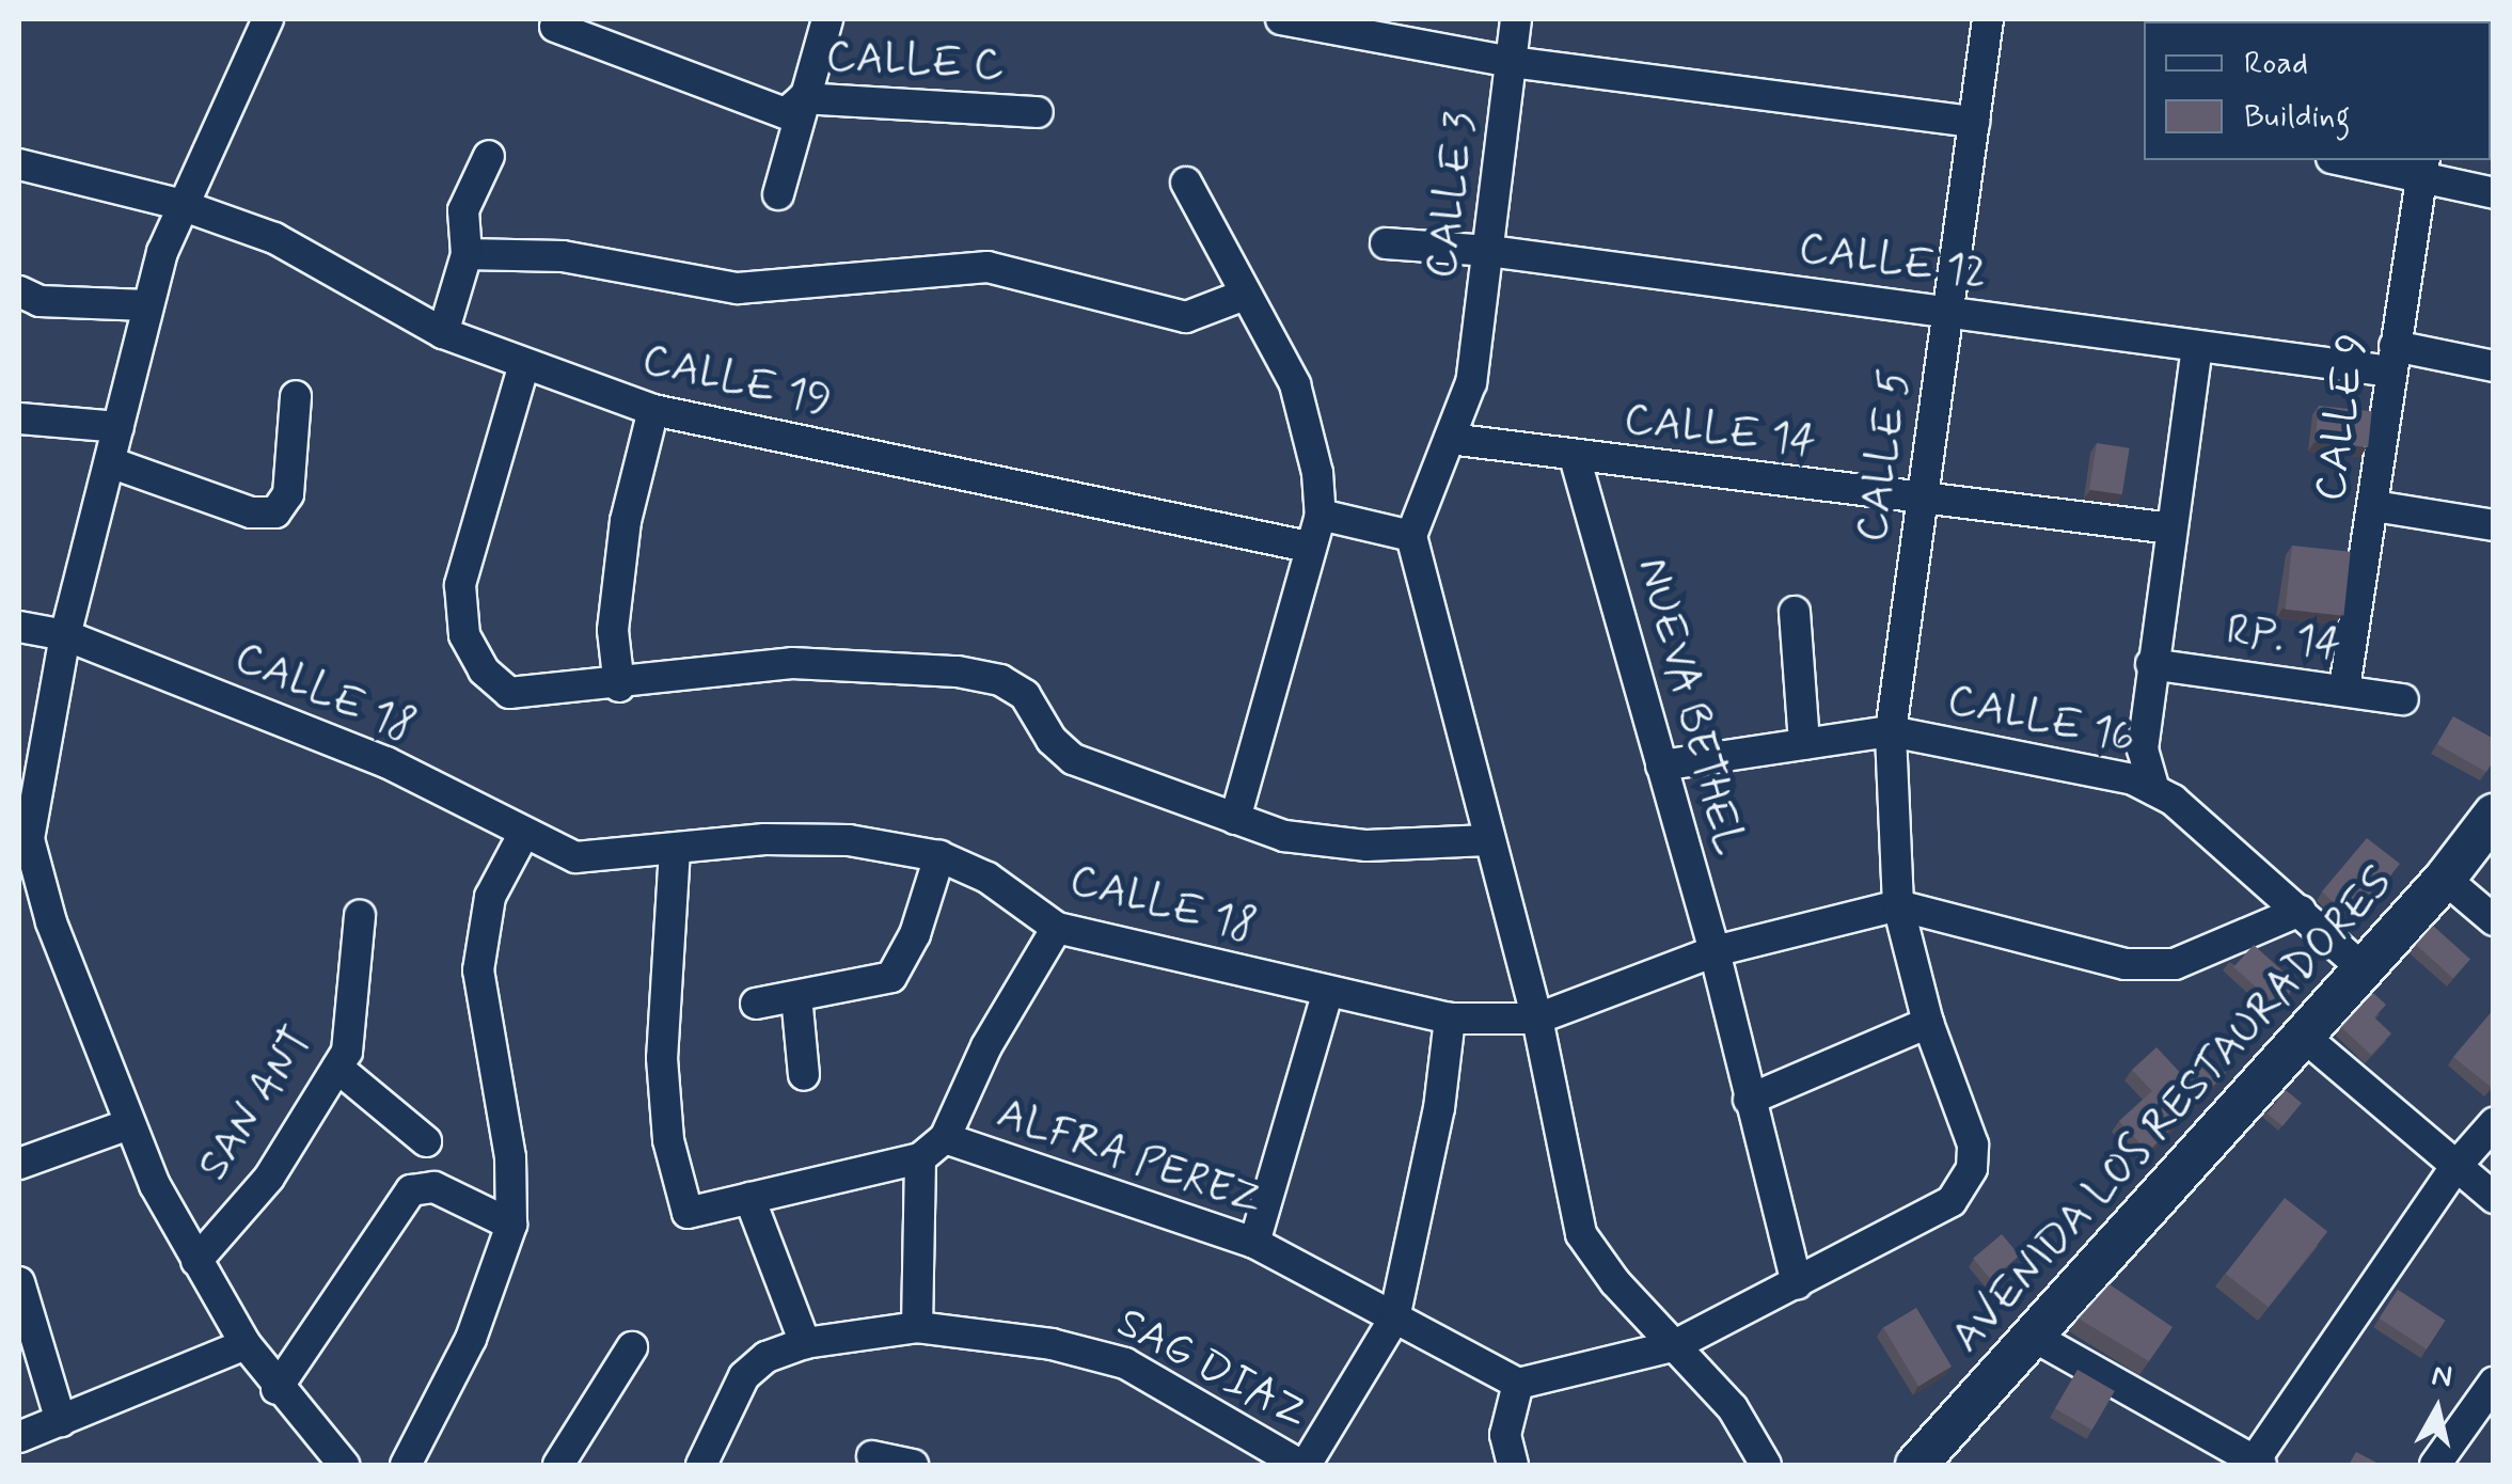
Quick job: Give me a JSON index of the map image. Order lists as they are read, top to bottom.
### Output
{
  "streets": {
    "street": [
      "CALLE C",
      "CALLE 3",
      "CALLE 12",
      "CALLE 19",
      "CALLE 9",
      "CALLE 14",
      "CALLE 5",
      "RP. 14",
      "CALLE 18",
      "NUEVA BETHEL",
      "CALLE 16",
      "SAN ANT",
      "AVENIDA LOS RESTAURADORES",
      "ALFRA PEREZ",
      "SAG DIAZ"
    ]
  },
  "crossings": [
    ["CALLE 3", "CALLE 12"],
    ["CALLE 3", "CALLE 14"],
    ["CALLE 12", "CALLE 9"],
    ["CALLE 12", "CALLE 5"],
    ["CALLE 9", "RP. 14"],
    ["CALLE 14", "CALLE 5"],
    ["CALLE 14", "NUEVA BETHEL"],
    ["CALLE 5", "CALLE 18"],
    ["CALLE 5", "NUEVA BETHEL"],
    ["CALLE 5", "CALLE 16"],
    ["CALLE 5", "ALFRA PEREZ"],
    ["CALLE 18", "NUEVA BETHEL"],
    ["CALLE 18", "ALFRA PEREZ"],
    ["NUEVA BETHEL", "CALLE 16"],
    ["CALLE 16", "AVENIDA LOS RESTAURADORES"]
  ],
  "legend": ["Road", "Building"],
  "north": "top"
}
